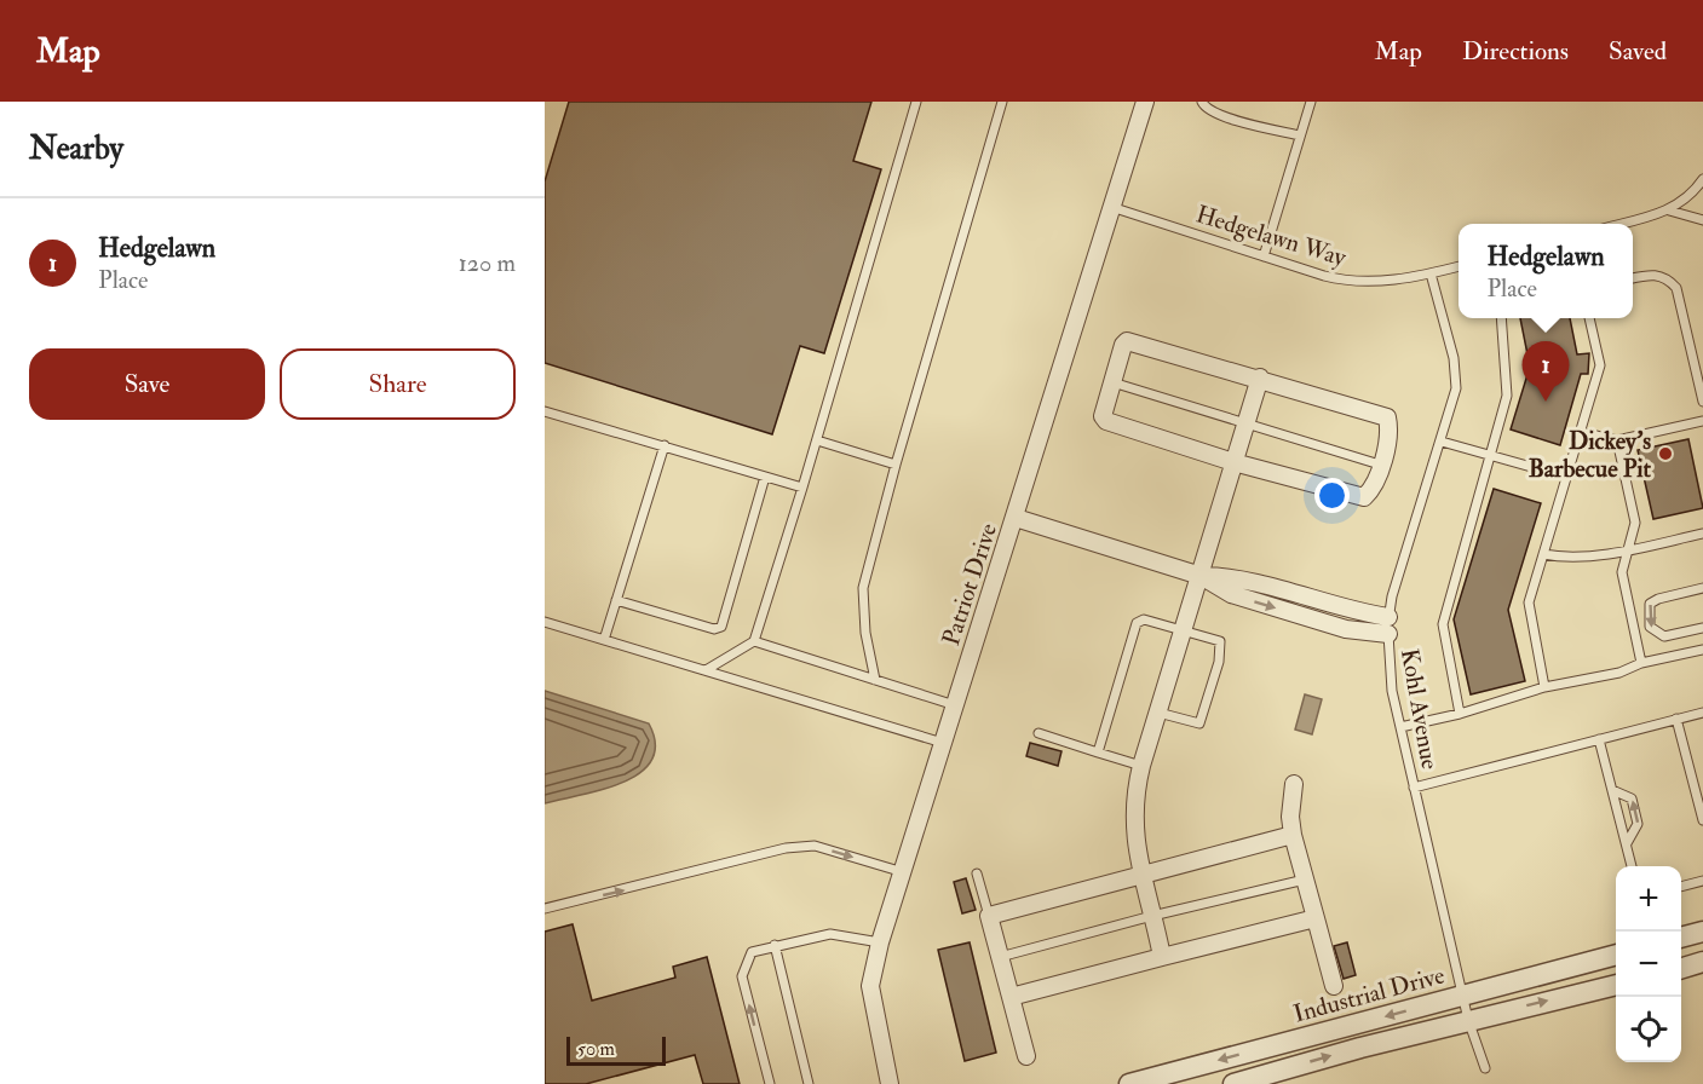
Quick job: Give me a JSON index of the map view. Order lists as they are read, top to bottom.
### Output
{
  "streets": {
    "street": ["Patriot Drive", "Industrial Drive"],
    "lane": ["Hedgelawn Way", "Kohl Avenue"]
  },
  "crossings": [
    ["Hedgelawn Way", "Patriot Drive"],
    ["Hedgelawn Way", "Kohl Avenue"],
    ["Kohl Avenue", "Industrial Drive"]
  ],
  "places": ["Dickey's Barbecue Pit"],
  "scale_bar": "50 m",
  "page": {
    "header": "Map",
    "nav": ["Map", "Directions", "Saved"],
    "heading": "Nearby",
    "list": [
      {
        "mark": "1",
        "name": "Hedgelawn",
        "note": "Place",
        "value": "120 m"
      }
    ],
    "popup": ["Hedgelawn", "Place"],
    "buttons": ["Save", "Share"],
    "pins": "1",
    "map_buttons": ["+", "−"],
    "scale": "50 m"
  }
}
